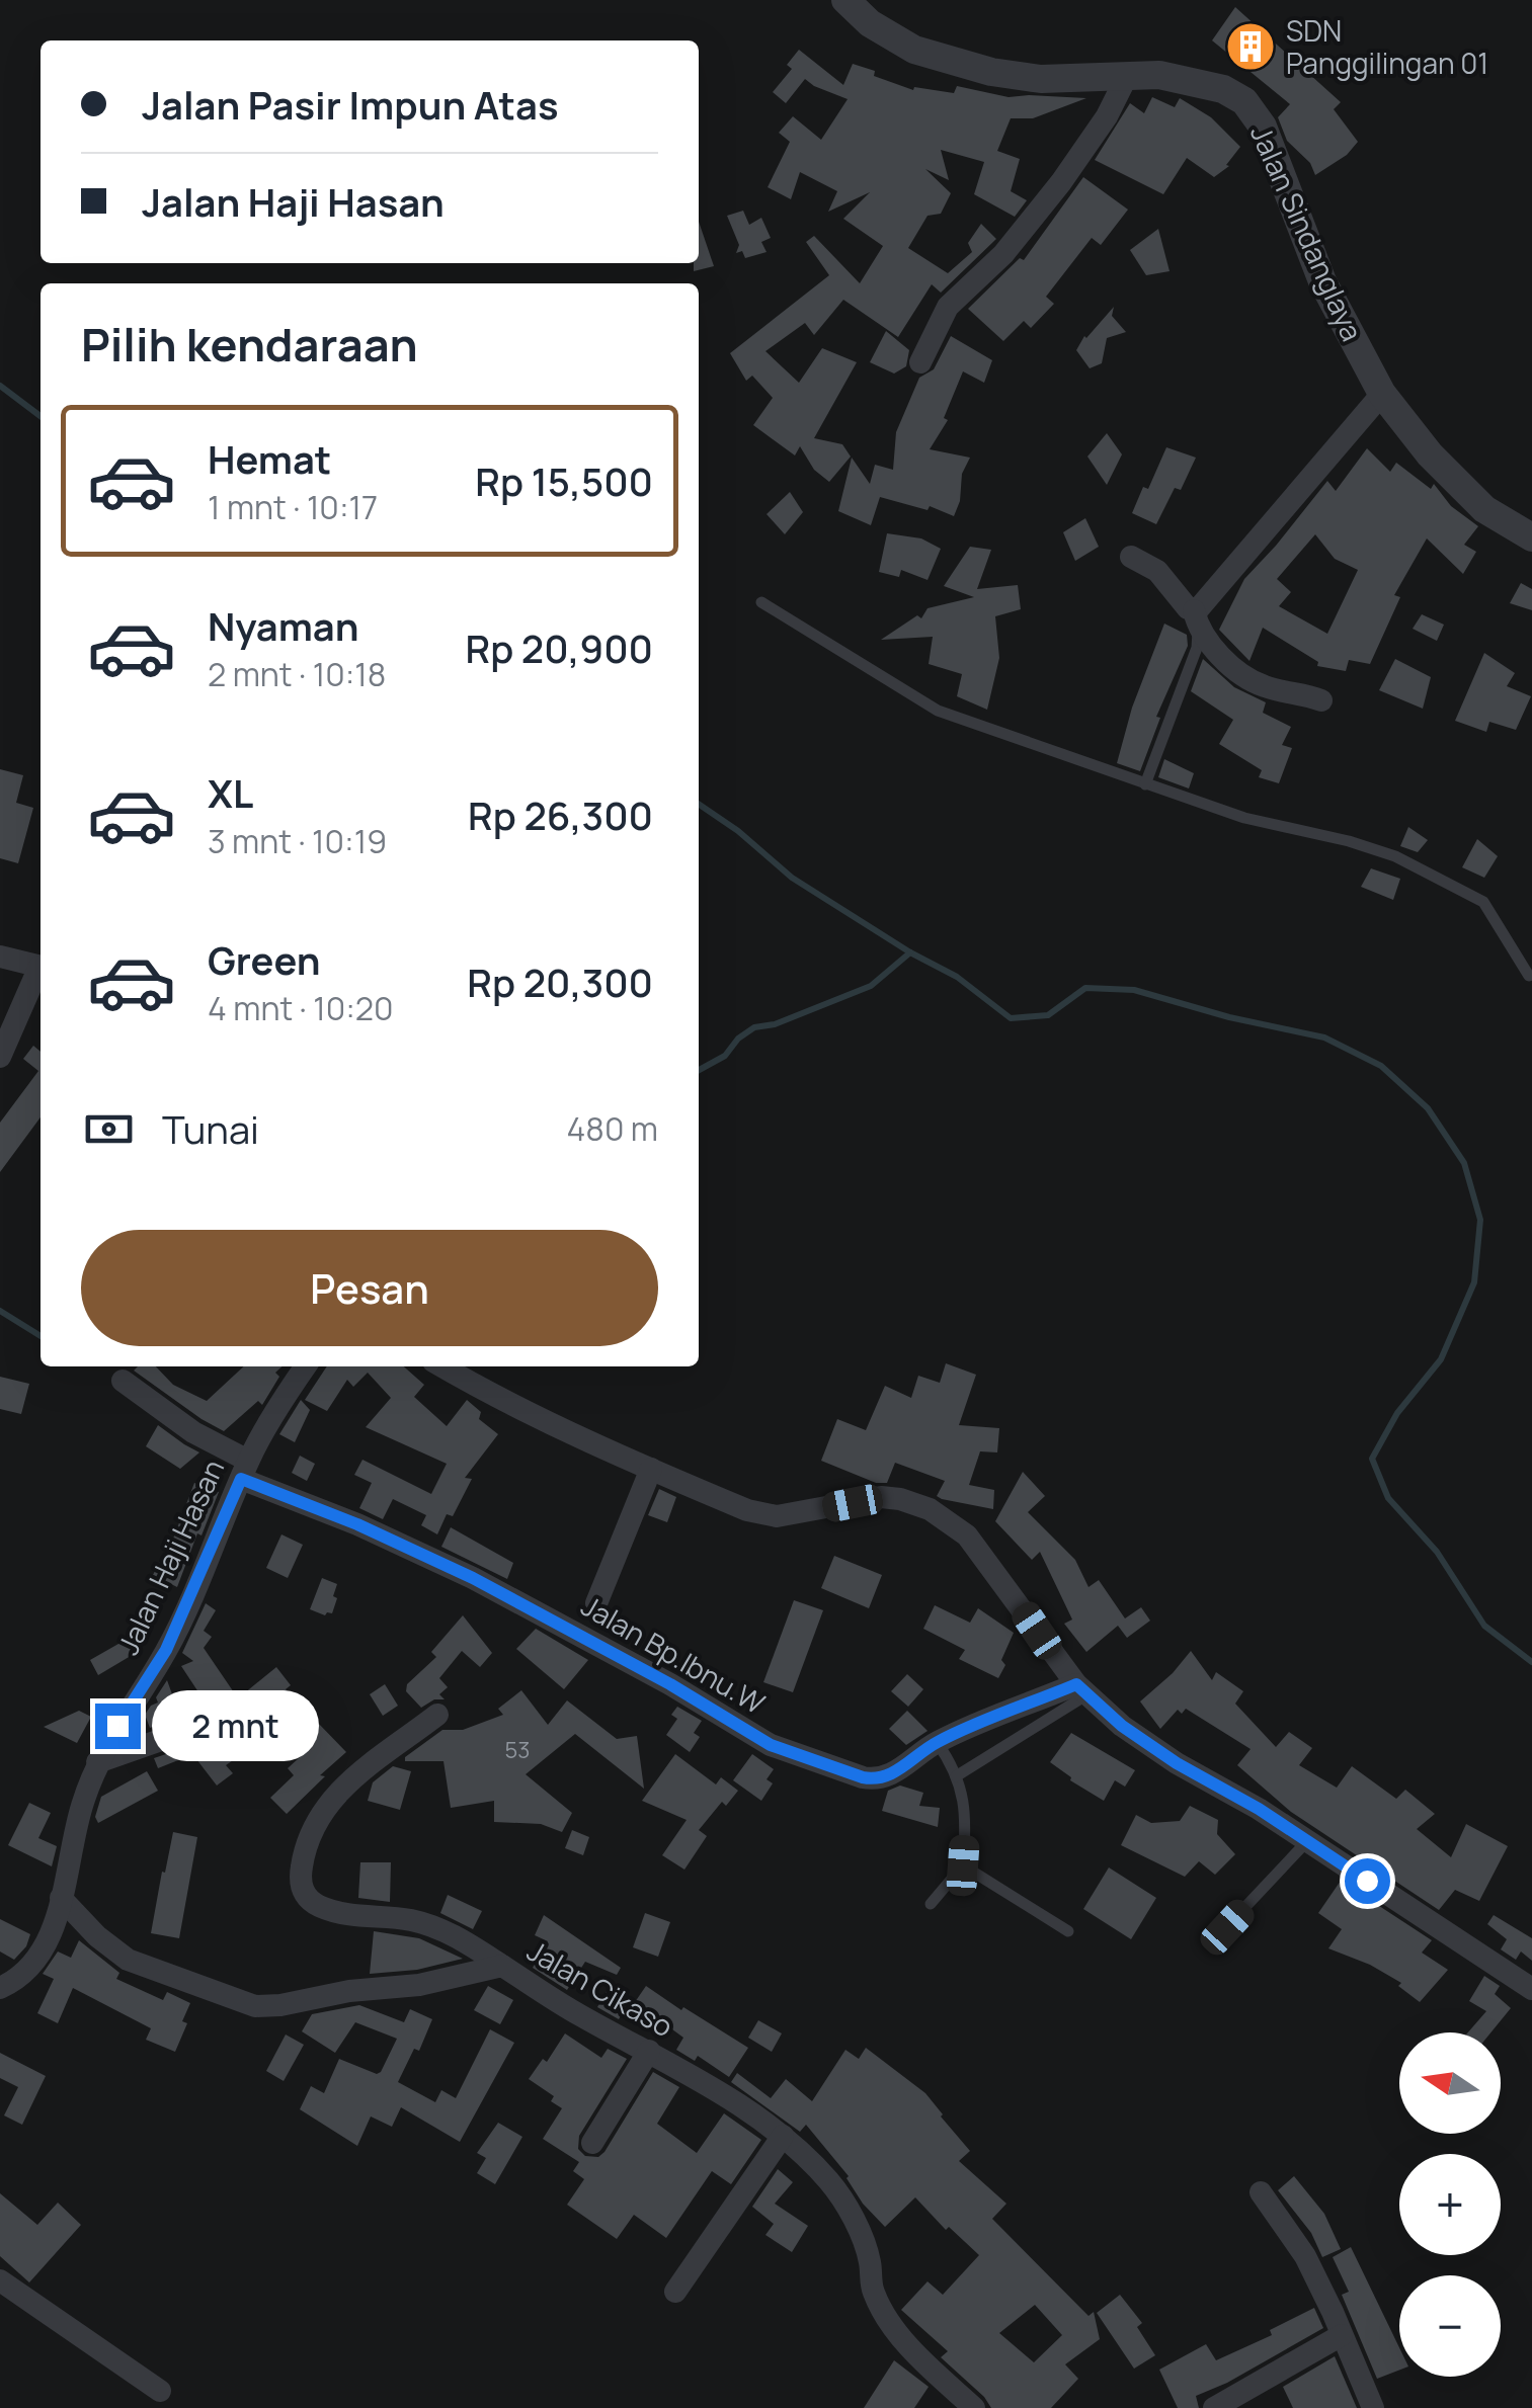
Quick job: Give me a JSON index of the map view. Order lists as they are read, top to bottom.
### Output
{
  "streets": {
    "street": [
      "Jalan Sindanglaya",
      "Jalan Haji Hasan",
      "Jalan Bp.Ibnu.W",
      "Jalan Cikaso"
    ]
  },
  "crossings": [
    ["Jalan Haji Hasan", "Jalan Bp.Ibnu.W"],
    ["Jalan Haji Hasan", "Jalan Cikaso"]
  ],
  "places": {
    "building": ["SDN Panggilingan 01"]
  },
  "house_numbers": ["53"],
  "north": "left",
  "page": {
    "banner": ["Jalan Pasir Impun Atas", "Jalan Haji Hasan"],
    "heading": "Pilih kendaraan",
    "list": [
      {
        "name": "Hemat",
        "note": "1 mnt · 10:17",
        "value": "Rp 15,500"
      },
      {
        "name": "Nyaman",
        "note": "2 mnt · 10:18",
        "value": "Rp 20,900"
      },
      {
        "name": "XL",
        "note": "3 mnt · 10:19",
        "value": "Rp 26,300"
      },
      {
        "name": "Green",
        "note": "4 mnt · 10:20",
        "value": "Rp 20,300"
      }
    ],
    "pay": ["Tunai", "480 m"],
    "buttons": "Pesan",
    "bubble": "2 mnt",
    "map_buttons": ["+", "−"]
  }
}
